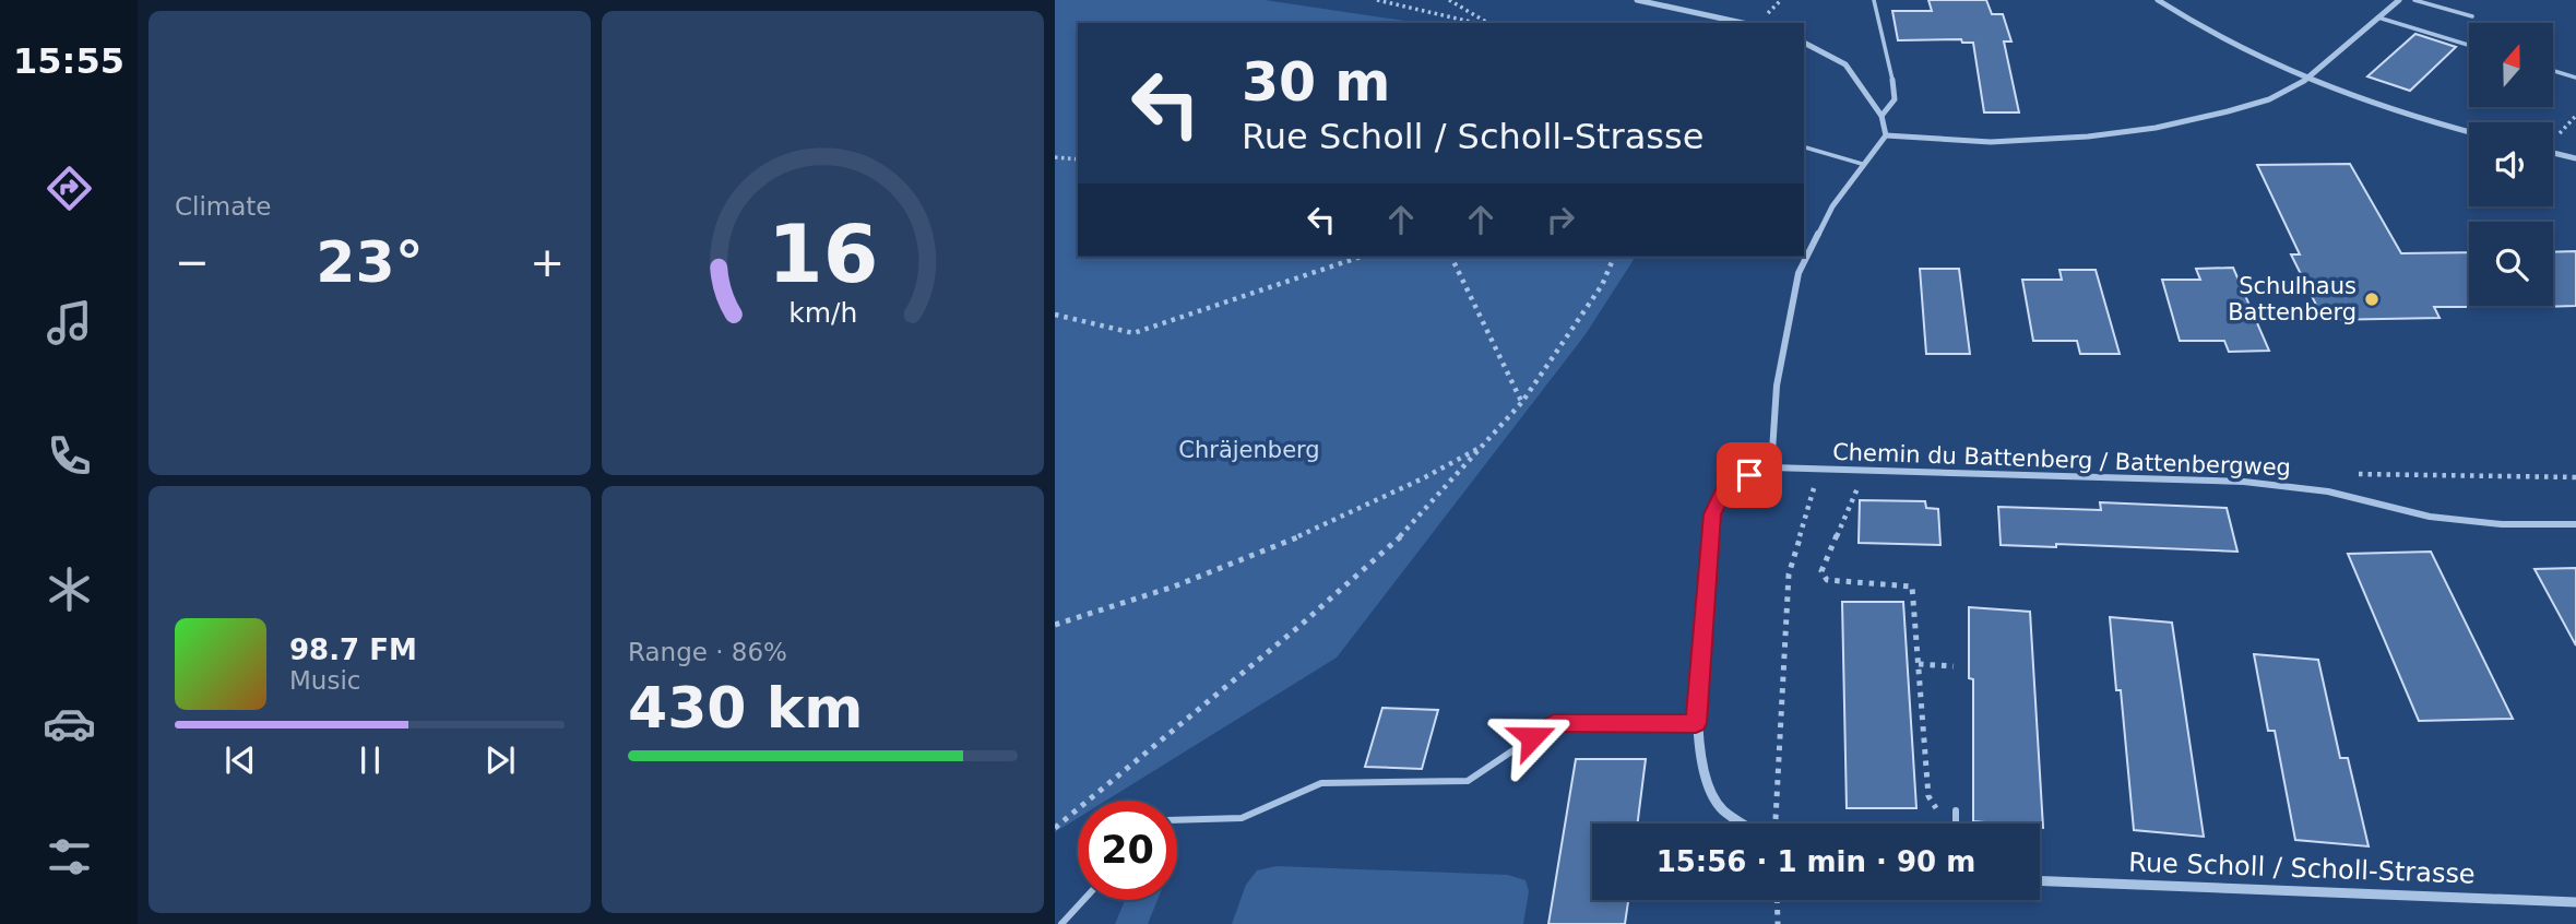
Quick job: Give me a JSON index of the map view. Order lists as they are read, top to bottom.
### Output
{
  "streets": {
    "street": ["Chemin du Battenberg / Battenbergweg", "Rue Scholl / Scholl-Strasse"]
  },
  "parks": ["Chräjenberg"],
  "places": ["Schulhaus Battenberg"],
  "north": "top",
  "page": {
    "tabs": "15:55",
    "tile": [
      "Climate",
      ["Range · 86%", "430 km"]
    ],
    "turn": ["30 m", "Rue Scholl / Scholl-Strasse"],
    "heat": ["−", "23°", "+"],
    "song": ["98.7 FM", "Music"],
    "limit": "20",
    "trip": "15:56 · 1 min · 90 m",
    "gauge": ["16", "km/h"]
  }
}
